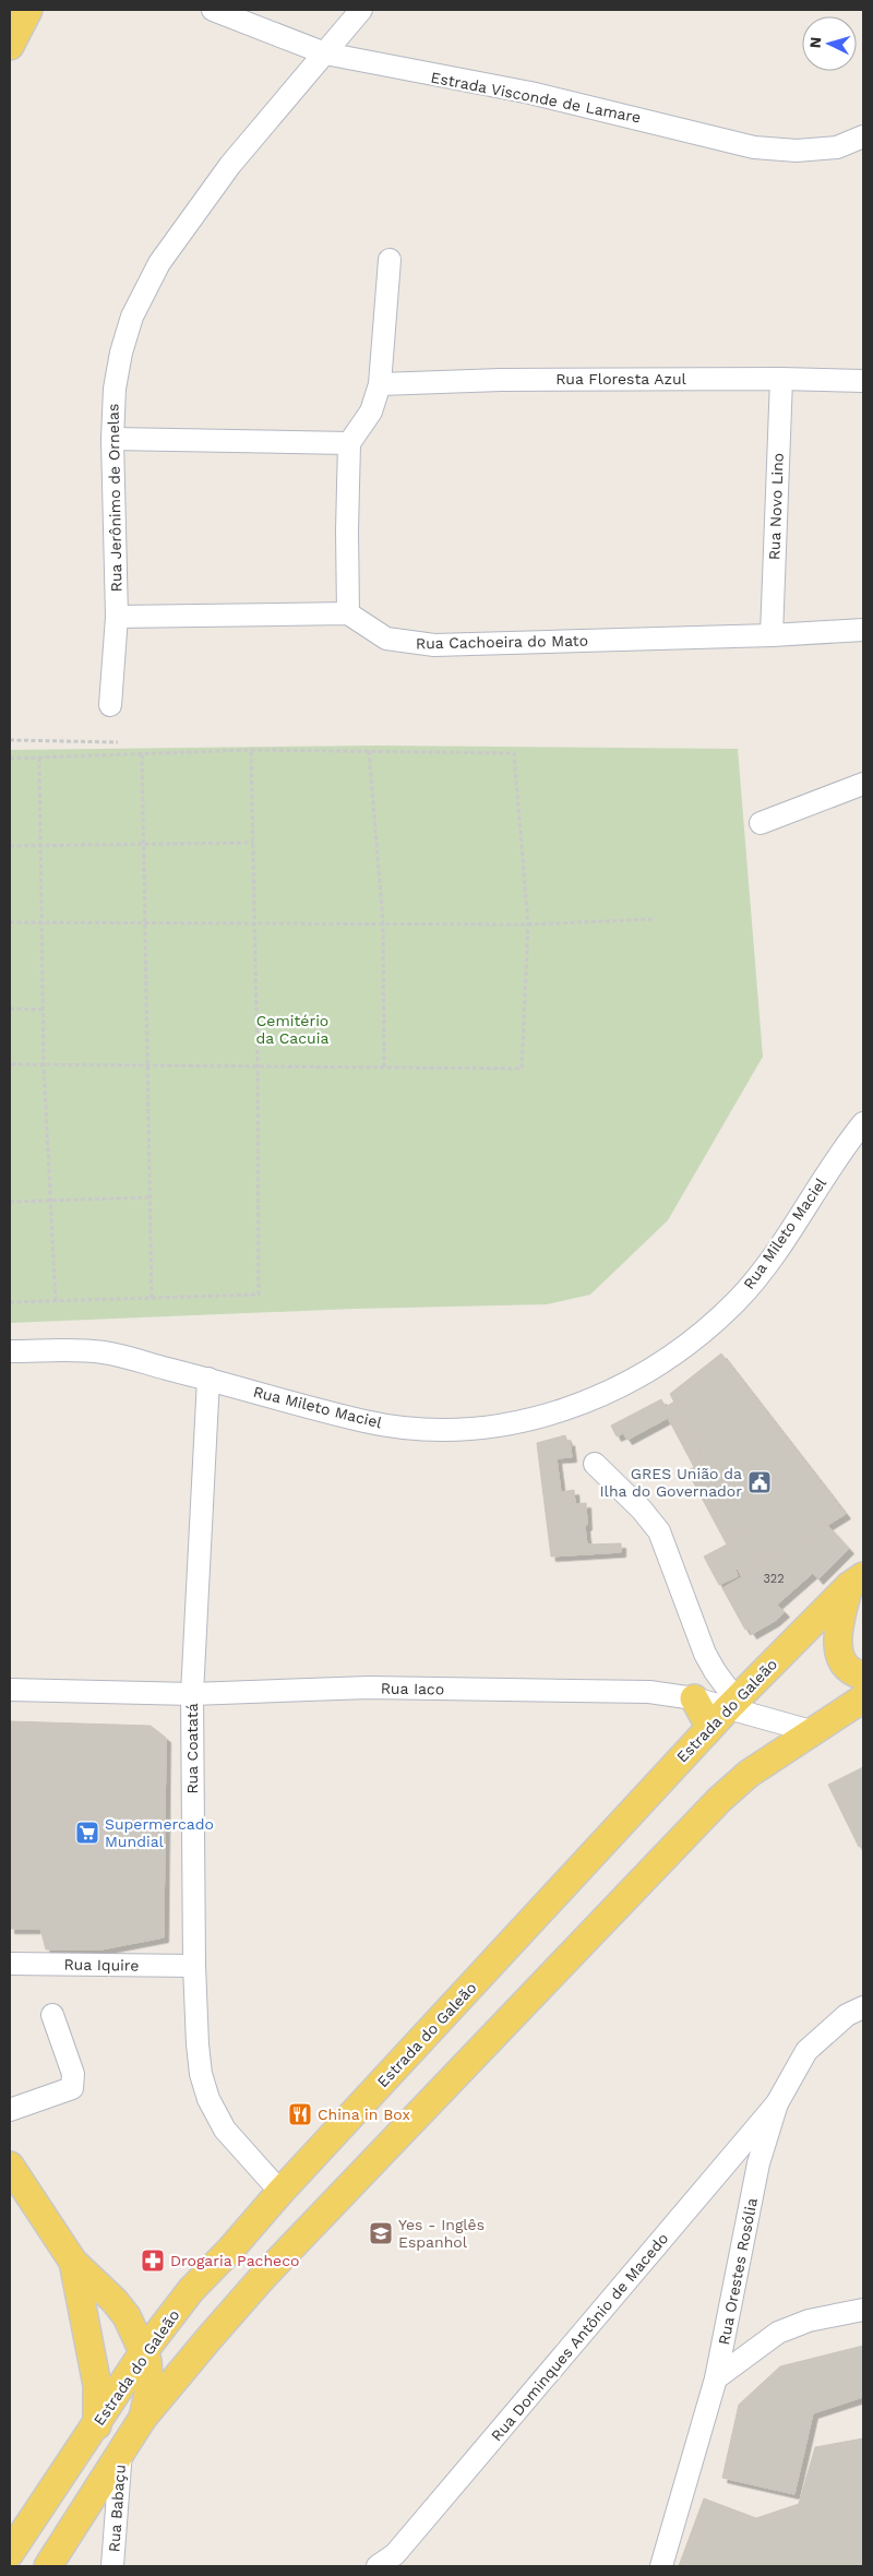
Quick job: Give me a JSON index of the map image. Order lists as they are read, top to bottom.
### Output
{
  "streets": {
    "main road": ["Estrada do Galeão"],
    "street": [
      "Estrada Visconde de Lamare",
      "Rua Floresta Azul",
      "Rua Jerônimo de Ornelas",
      "Rua Novo Lino",
      "Rua Cachoeira do Mato",
      "Rua Mileto Maciel",
      "Rua Iaco",
      "Rua Coatatá",
      "Rua Iquire",
      "Rua Orestes Rosólia",
      "Rua Dominques Antônio de Macedo",
      "Rua Babaçu"
    ]
  },
  "crossings": [
    ["Estrada Visconde de Lamare", "Rua Jerônimo de Ornelas"],
    ["Rua Floresta Azul", "Rua Novo Lino"],
    ["Rua Novo Lino", "Rua Cachoeira do Mato"],
    ["Rua Mileto Maciel", "Rua Coatatá"],
    ["Rua Iaco", "Estrada do Galeão"],
    ["Rua Iaco", "Rua Coatatá"],
    ["Estrada do Galeão", "Rua Coatatá"],
    ["Rua Coatatá", "Rua Iquire"],
    ["Rua Orestes Rosólia", "Rua Dominques Antônio de Macedo"]
  ],
  "parks": ["Cemitério da Cacuia"],
  "places": {
    "public building": ["GRES União da Ilha do Governador"],
    "supermarket": ["Supermercado Mundial"],
    "restaurant": ["China in Box"],
    "school or university": ["Yes - Inglês Espanhol"],
    "pharmacy": ["Drogaria Pacheco"]
  },
  "house_numbers": ["322"],
  "north": "left"
}
